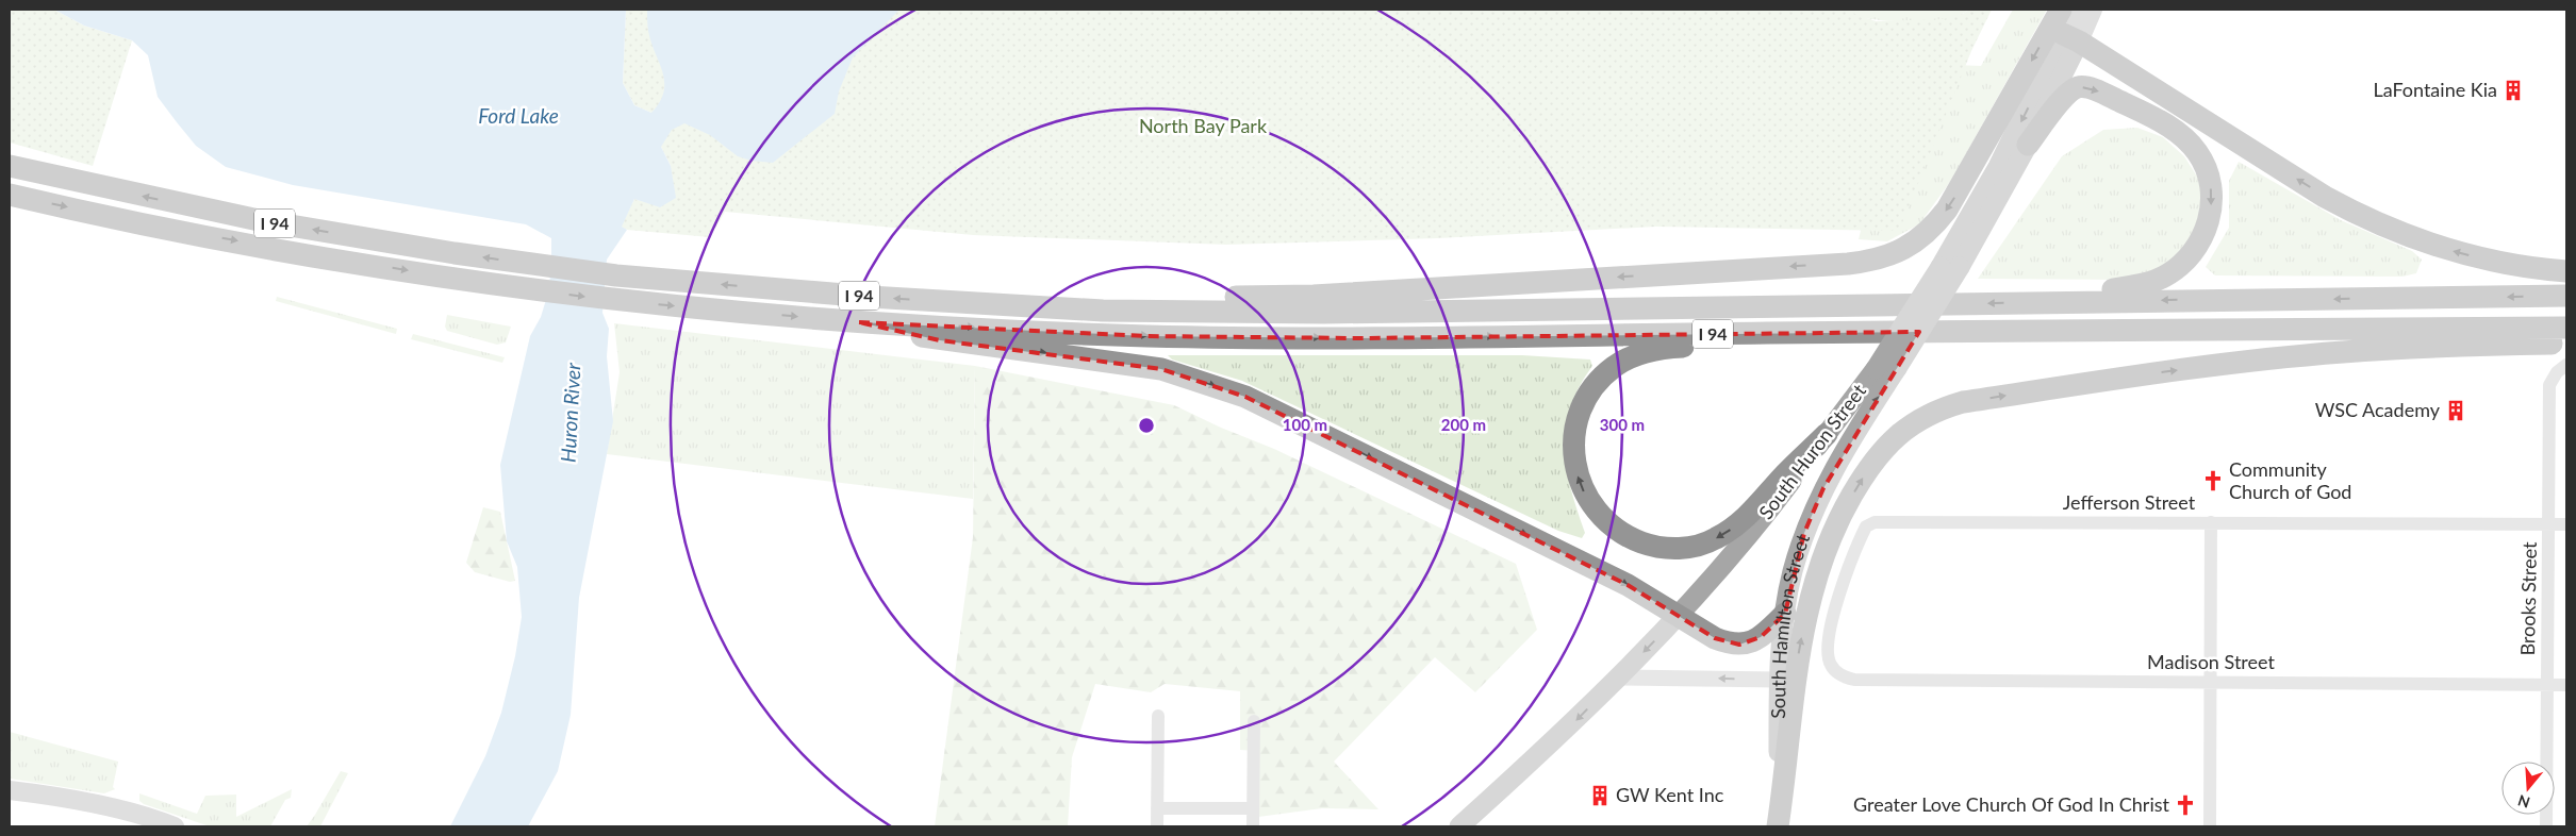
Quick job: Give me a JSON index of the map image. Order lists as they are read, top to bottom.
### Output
{
  "streets": {
    "highway": ["I 94"],
    "main road": ["South Huron Street", "South Hamilton Street"],
    "street": ["Jefferson Street", "Brooks Street", "Madison Street"]
  },
  "crossings": [
    ["South Huron Street", "South Hamilton Street"],
    ["Jefferson Street", "Brooks Street"],
    ["Jefferson Street", "Madison Street"],
    ["Brooks Street", "Madison Street"]
  ],
  "water": ["Ford Lake", "Huron River"],
  "parks": ["North Bay Park"],
  "places": {
    "building": ["LaFontaine Kia", "WSC Academy", "GW Kent Inc"],
    "church": ["Community Church of God", "Greater Love Church Of God In Christ"]
  },
  "north": "bottom",
  "rings": ["100 m", "200 m", "300 m"]
}
